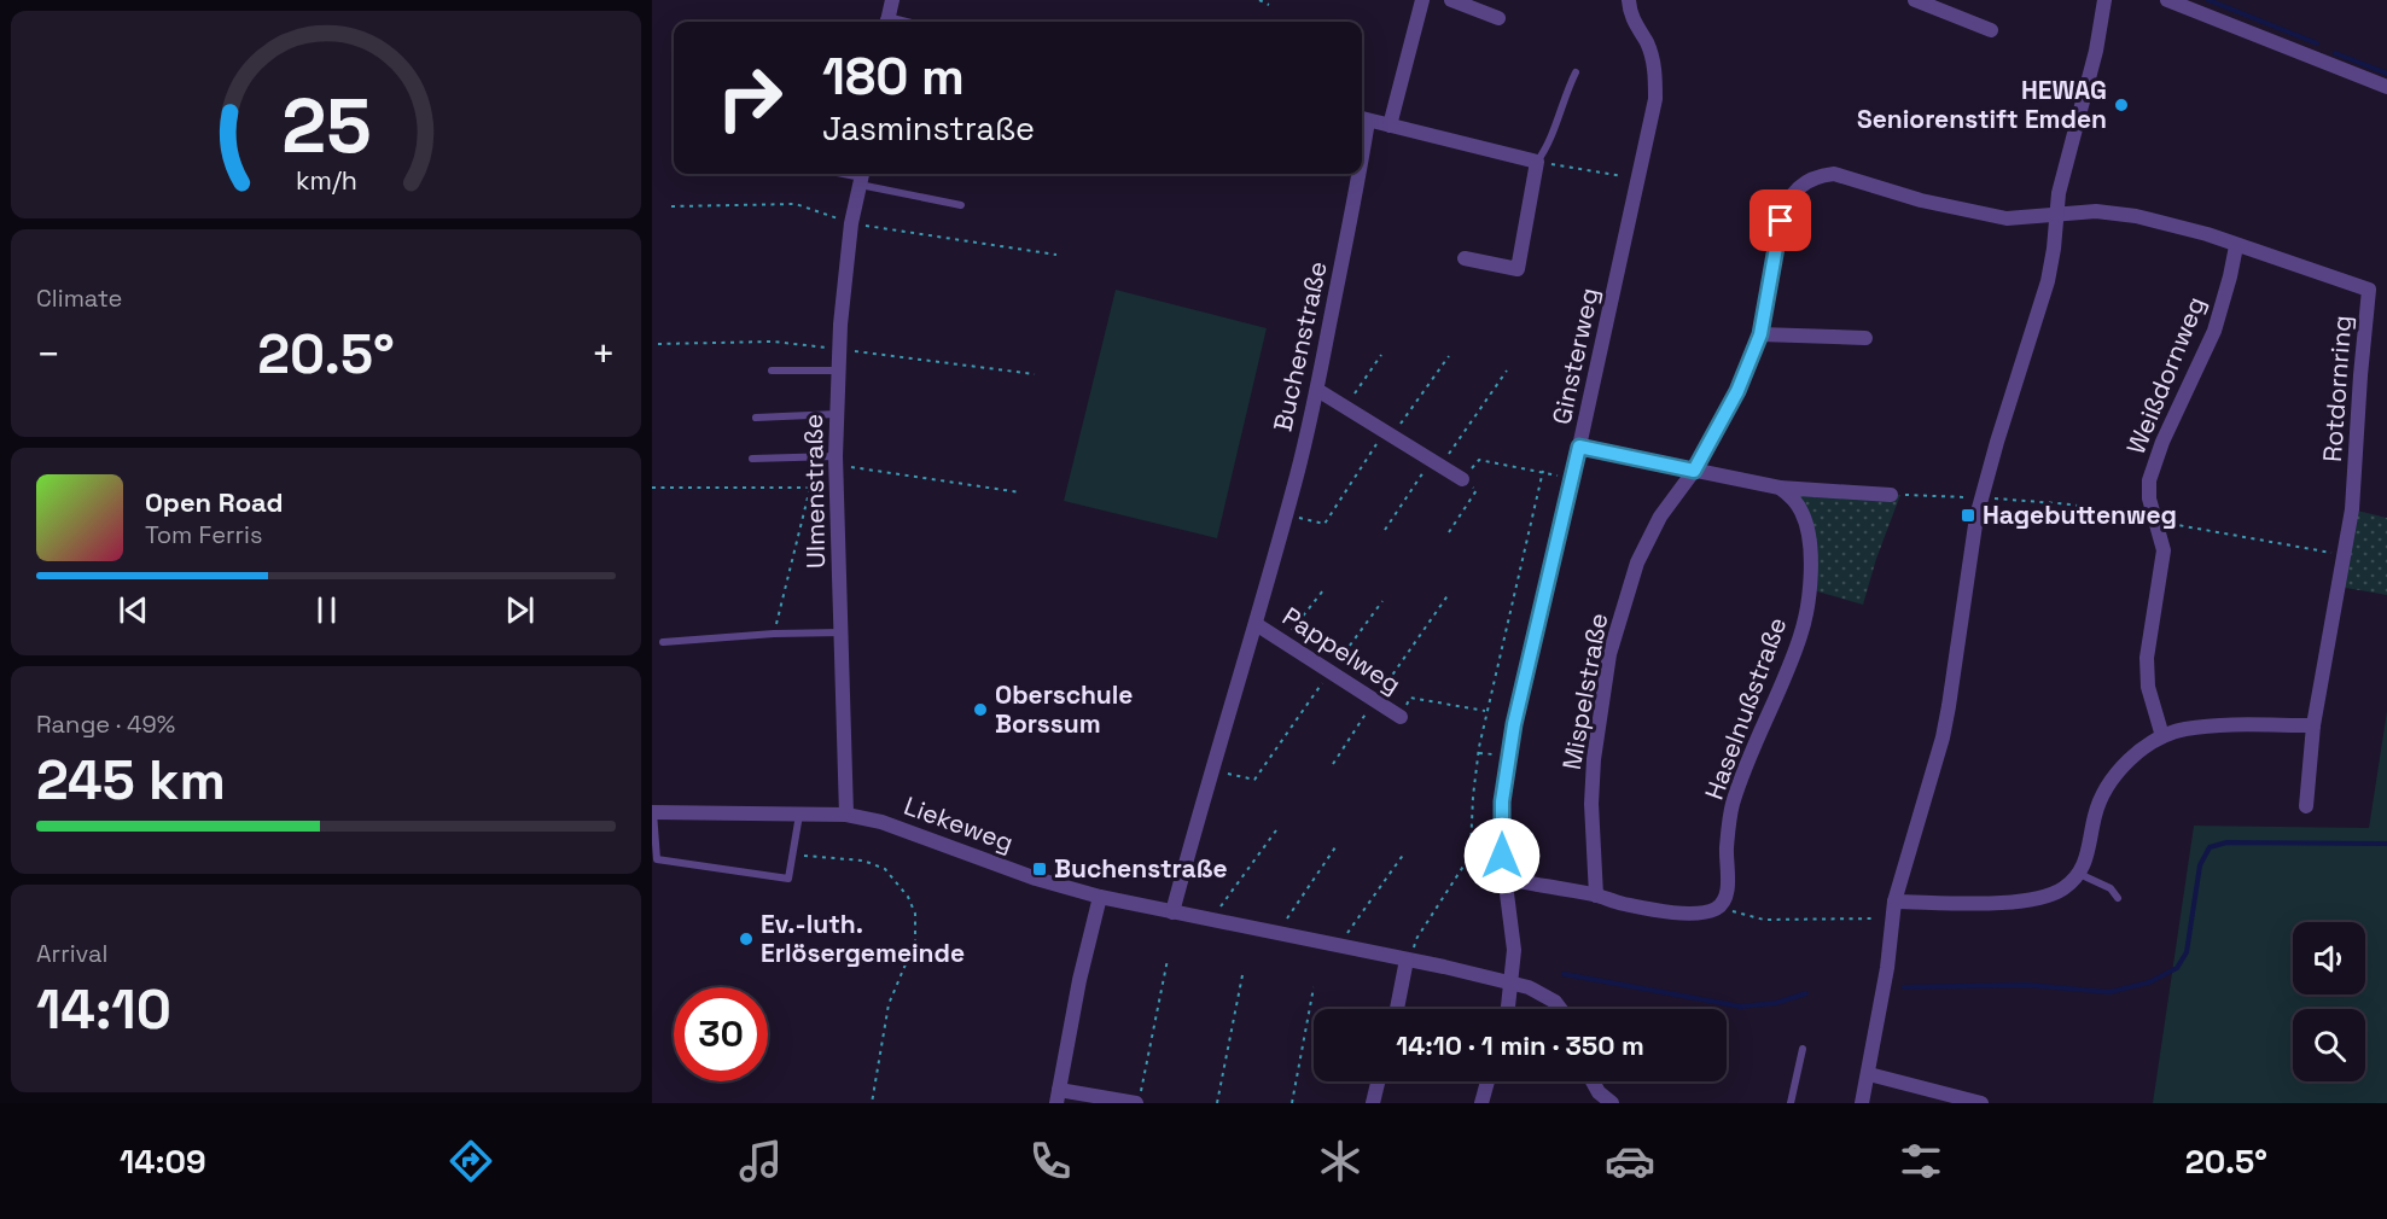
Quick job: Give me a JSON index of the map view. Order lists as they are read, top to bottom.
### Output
{
  "streets": {
    "street": [
      "Buchenstraße",
      "Ginsterweg",
      "Weißdornweg",
      "Rotdornring",
      "Ulmenstraße",
      "Pappelweg",
      "Mispelstraße",
      "Haselnußstraße",
      "Liekeweg"
    ]
  },
  "crossings": [
    ["Buchenstraße", "Pappelweg"],
    ["Buchenstraße", "Liekeweg"],
    ["Ginsterweg", "Liekeweg"],
    ["Weißdornweg", "Rotdornring"],
    ["Rotdornring", "Mispelstraße"],
    ["Ulmenstraße", "Liekeweg"]
  ],
  "places": {
    "other": ["HEWAG Seniorenstift Emden", "Oberschule Borssum", "Ev.-luth. Erlösergemeinde"],
    "transit": ["Hagebuttenweg", "Buchenstraße"]
  },
  "page": {
    "turn": ["180 m", "Jasminstraße"],
    "tile": [
      "Climate",
      ["Range · 49%", "245 km"],
      ["Arrival", "14:10"]
    ],
    "heat": ["−", "20.5°", "+"],
    "song": ["Open Road", "Tom Ferris"],
    "limit": "30",
    "trip": "14:10 · 1 min · 350 m",
    "tabs": ["14:09", "20.5°"],
    "gauge": ["25", "km/h"]
  }
}
